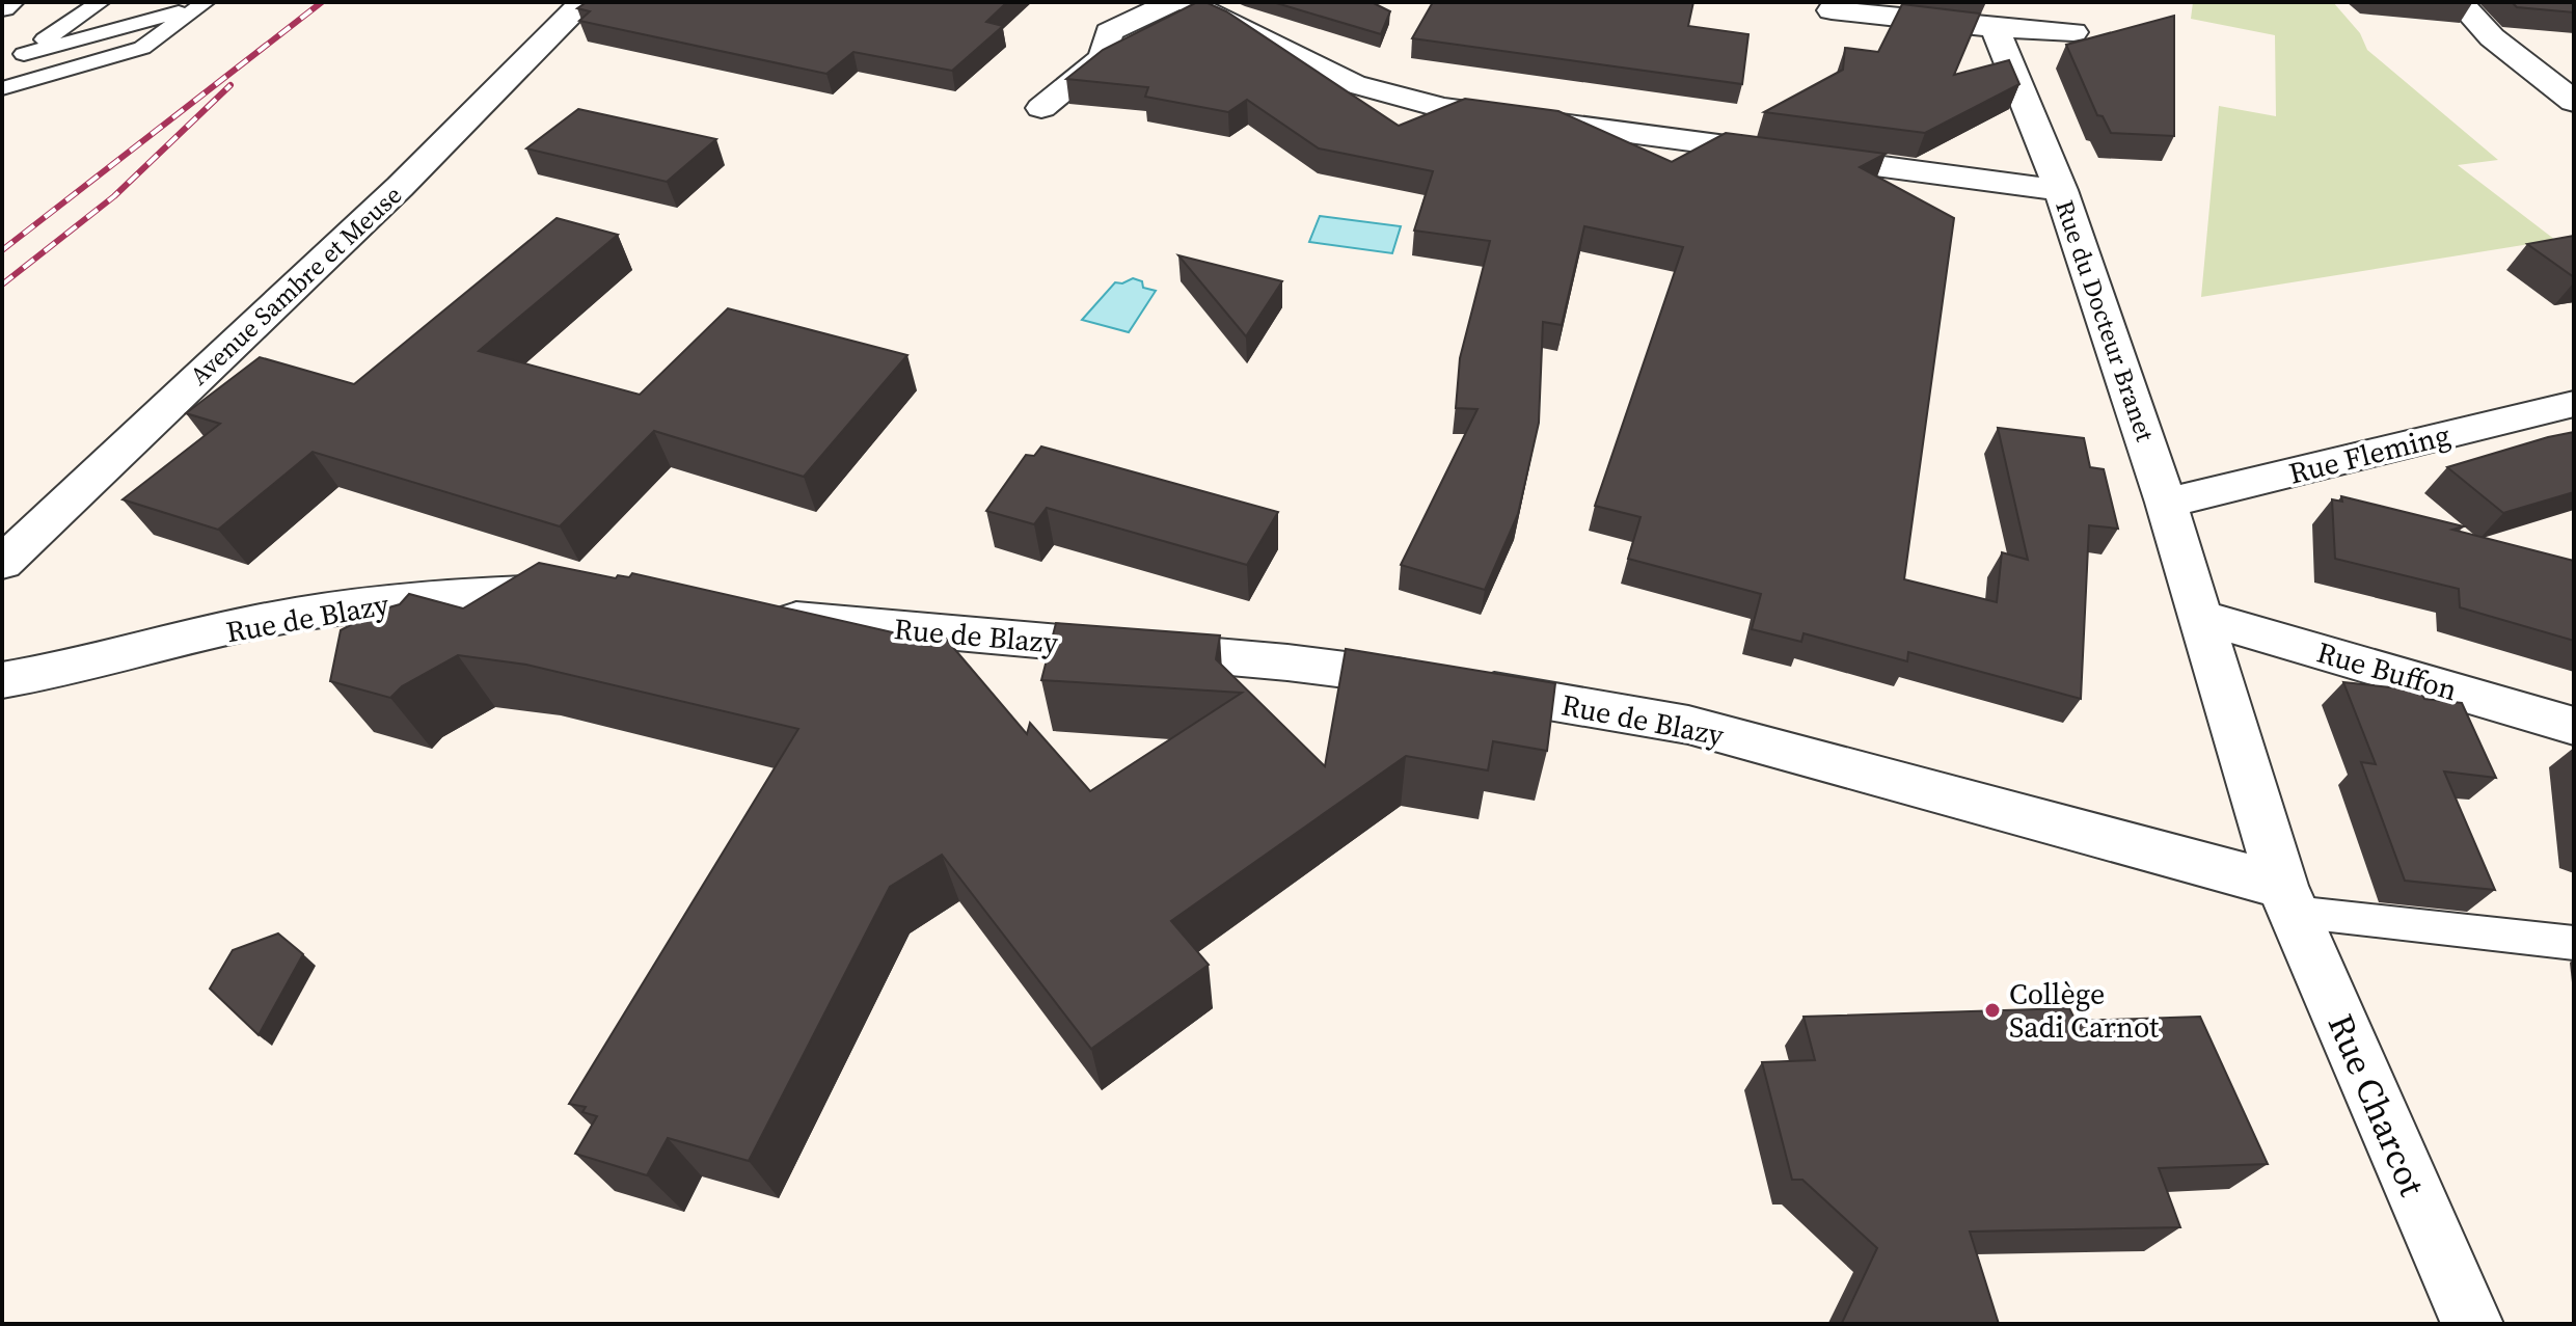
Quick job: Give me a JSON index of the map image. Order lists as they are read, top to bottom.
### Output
{
  "streets": {
    "street": [
      "Avenue Sambre et Meuse",
      "Rue du Docteur Branet",
      "Rue Fleming",
      "Rue de Blazy",
      "Rue Buffon",
      "Rue Charcot"
    ]
  },
  "crossings": [
    ["Rue du Docteur Branet", "Rue Fleming"],
    ["Rue du Docteur Branet", "Rue de Blazy"],
    ["Rue du Docteur Branet", "Rue Buffon"],
    ["Rue du Docteur Branet", "Rue Charcot"],
    ["Rue de Blazy", "Rue Charcot"]
  ],
  "places": ["Collège Sadi Carnot"]
}
